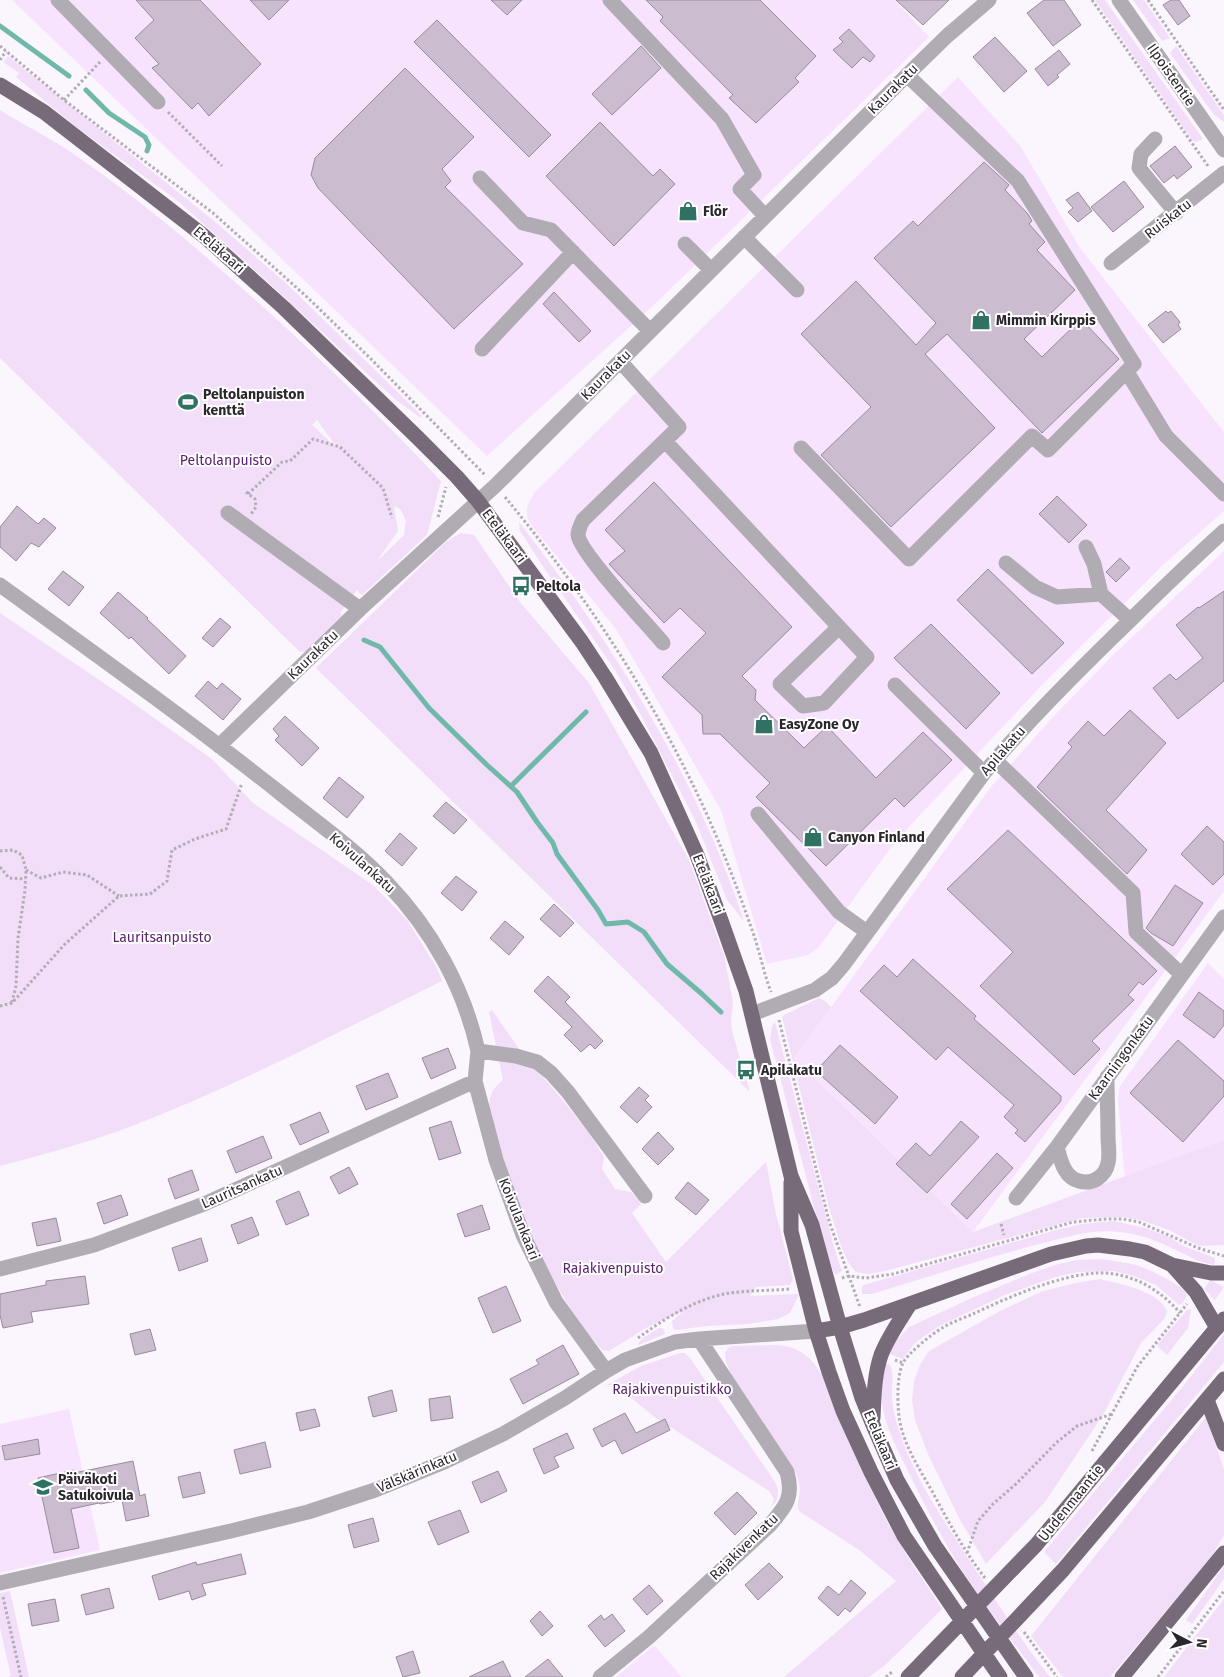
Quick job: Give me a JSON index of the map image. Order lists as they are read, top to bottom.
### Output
{
  "streets": {
    "main road": ["Eteläkaari", "Uudenmaantie"],
    "street": [
      "Ilpoistentie",
      "Kaurakatu",
      "Ruiskatu",
      "Apilakatu",
      "Koivulankatu",
      "Kaarningonkatu",
      "Lauritsankatu",
      "Koivulankaari",
      "Välskärinkatu",
      "Rajakivenkatu"
    ]
  },
  "crossings": [
    ["Kaurakatu", "Eteläkaari"],
    ["Kaurakatu", "Koivulankatu"],
    ["Eteläkaari", "Apilakatu"],
    ["Eteläkaari", "Välskärinkatu"],
    ["Koivulankatu", "Koivulankaari"],
    ["Lauritsankatu", "Koivulankaari"],
    ["Koivulankaari", "Välskärinkatu"],
    ["Välskärinkatu", "Rajakivenkatu"]
  ],
  "parks": [
    "Peltolanpuisto",
    "Lauritsanpuisto",
    "Rajakivenpuisto",
    "Rajakivenpuistikko"
  ],
  "places": {
    "shop": [
      "Flör",
      "Mimmin Kirppis",
      "EasyZone Oy",
      "Canyon Finland"
    ],
    "sports": ["Peltolanpuiston kenttä"],
    "bus stop": ["Peltola", "Apilakatu"],
    "school or university": ["Päiväkoti Satukoivula"]
  },
  "north": "right"
}
